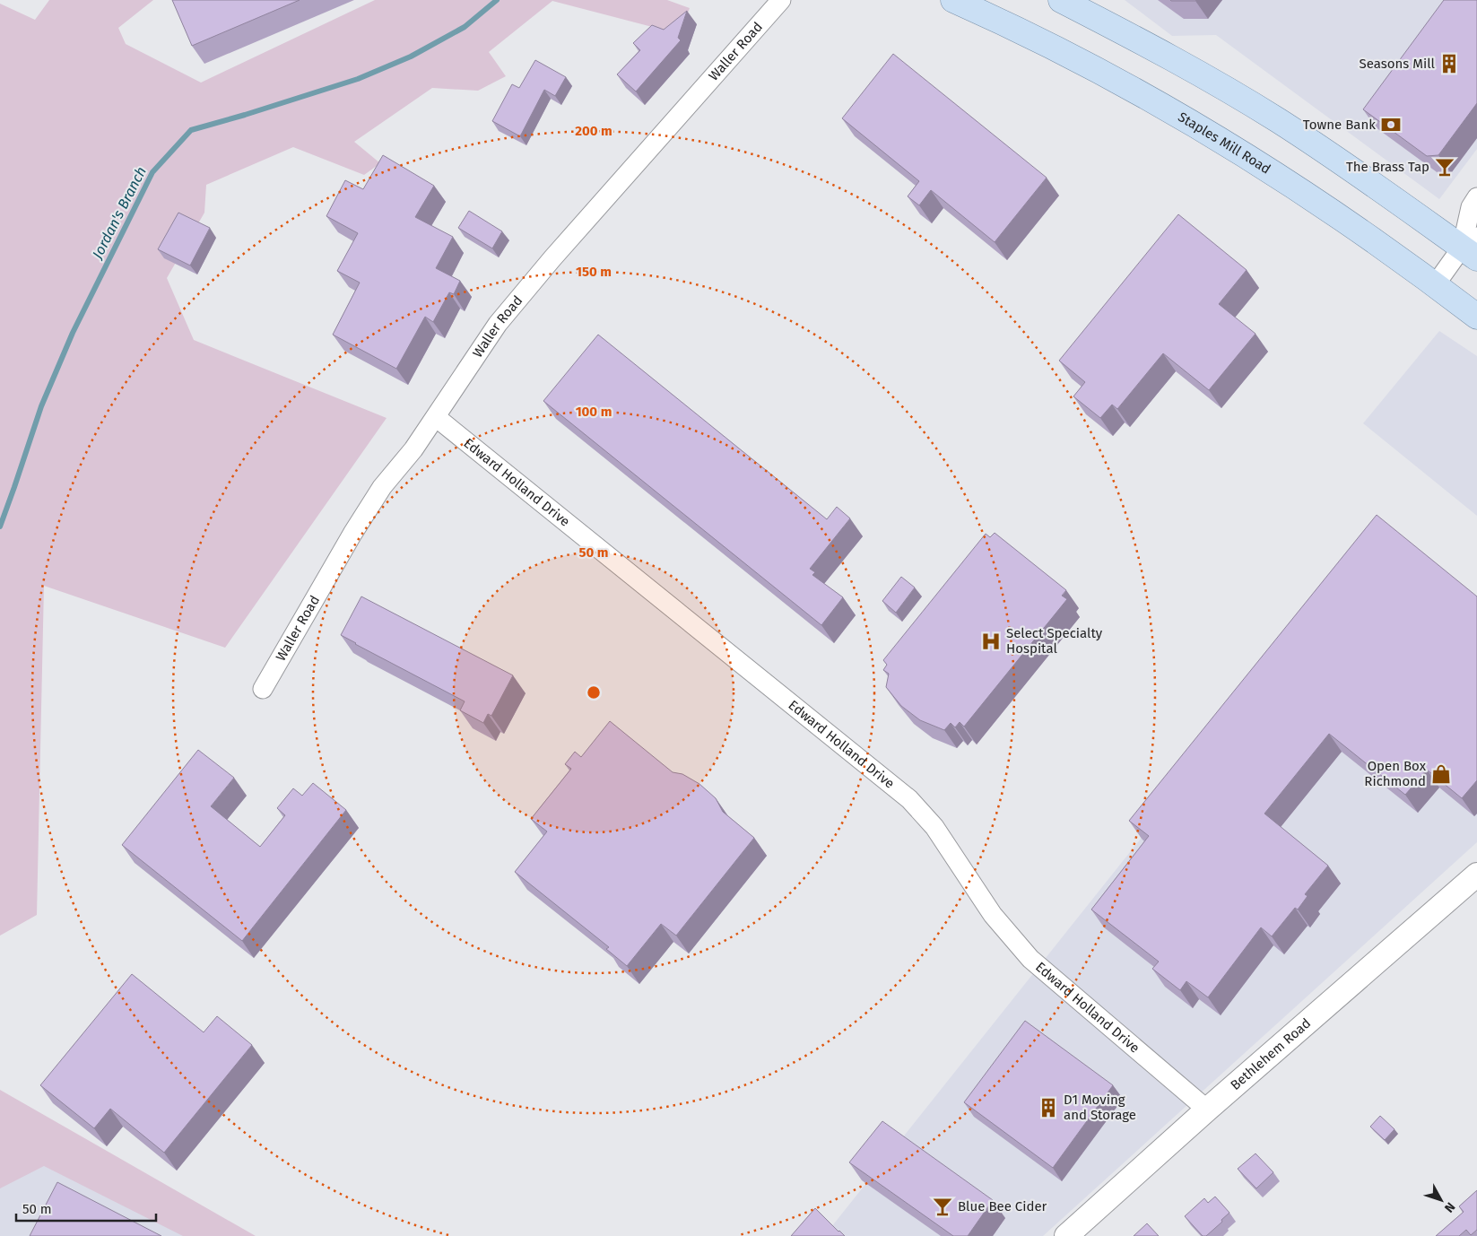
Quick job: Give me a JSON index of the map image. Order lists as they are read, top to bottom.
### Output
{
  "streets": {
    "main road": ["Staples Mill Road"],
    "street": ["Waller Road", "Edward Holland Drive", "Bethlehem Road"]
  },
  "crossings": [
    ["Waller Road", "Edward Holland Drive"],
    ["Edward Holland Drive", "Bethlehem Road"]
  ],
  "water": ["Jordan's Branch"],
  "places": {
    "building": ["Seasons Mill", "D1 Moving and Storage"],
    "bank": ["Towne Bank"],
    "bar": ["The Brass Tap", "Blue Bee Cider"],
    "hospital": ["Select Specialty Hospital"],
    "shop": ["Open Box Richmond"]
  },
  "scale_bar": "50 m",
  "north": "bottom right",
  "rings": [
    "200 m",
    "150 m",
    "100 m",
    "50 m"
  ]
}
